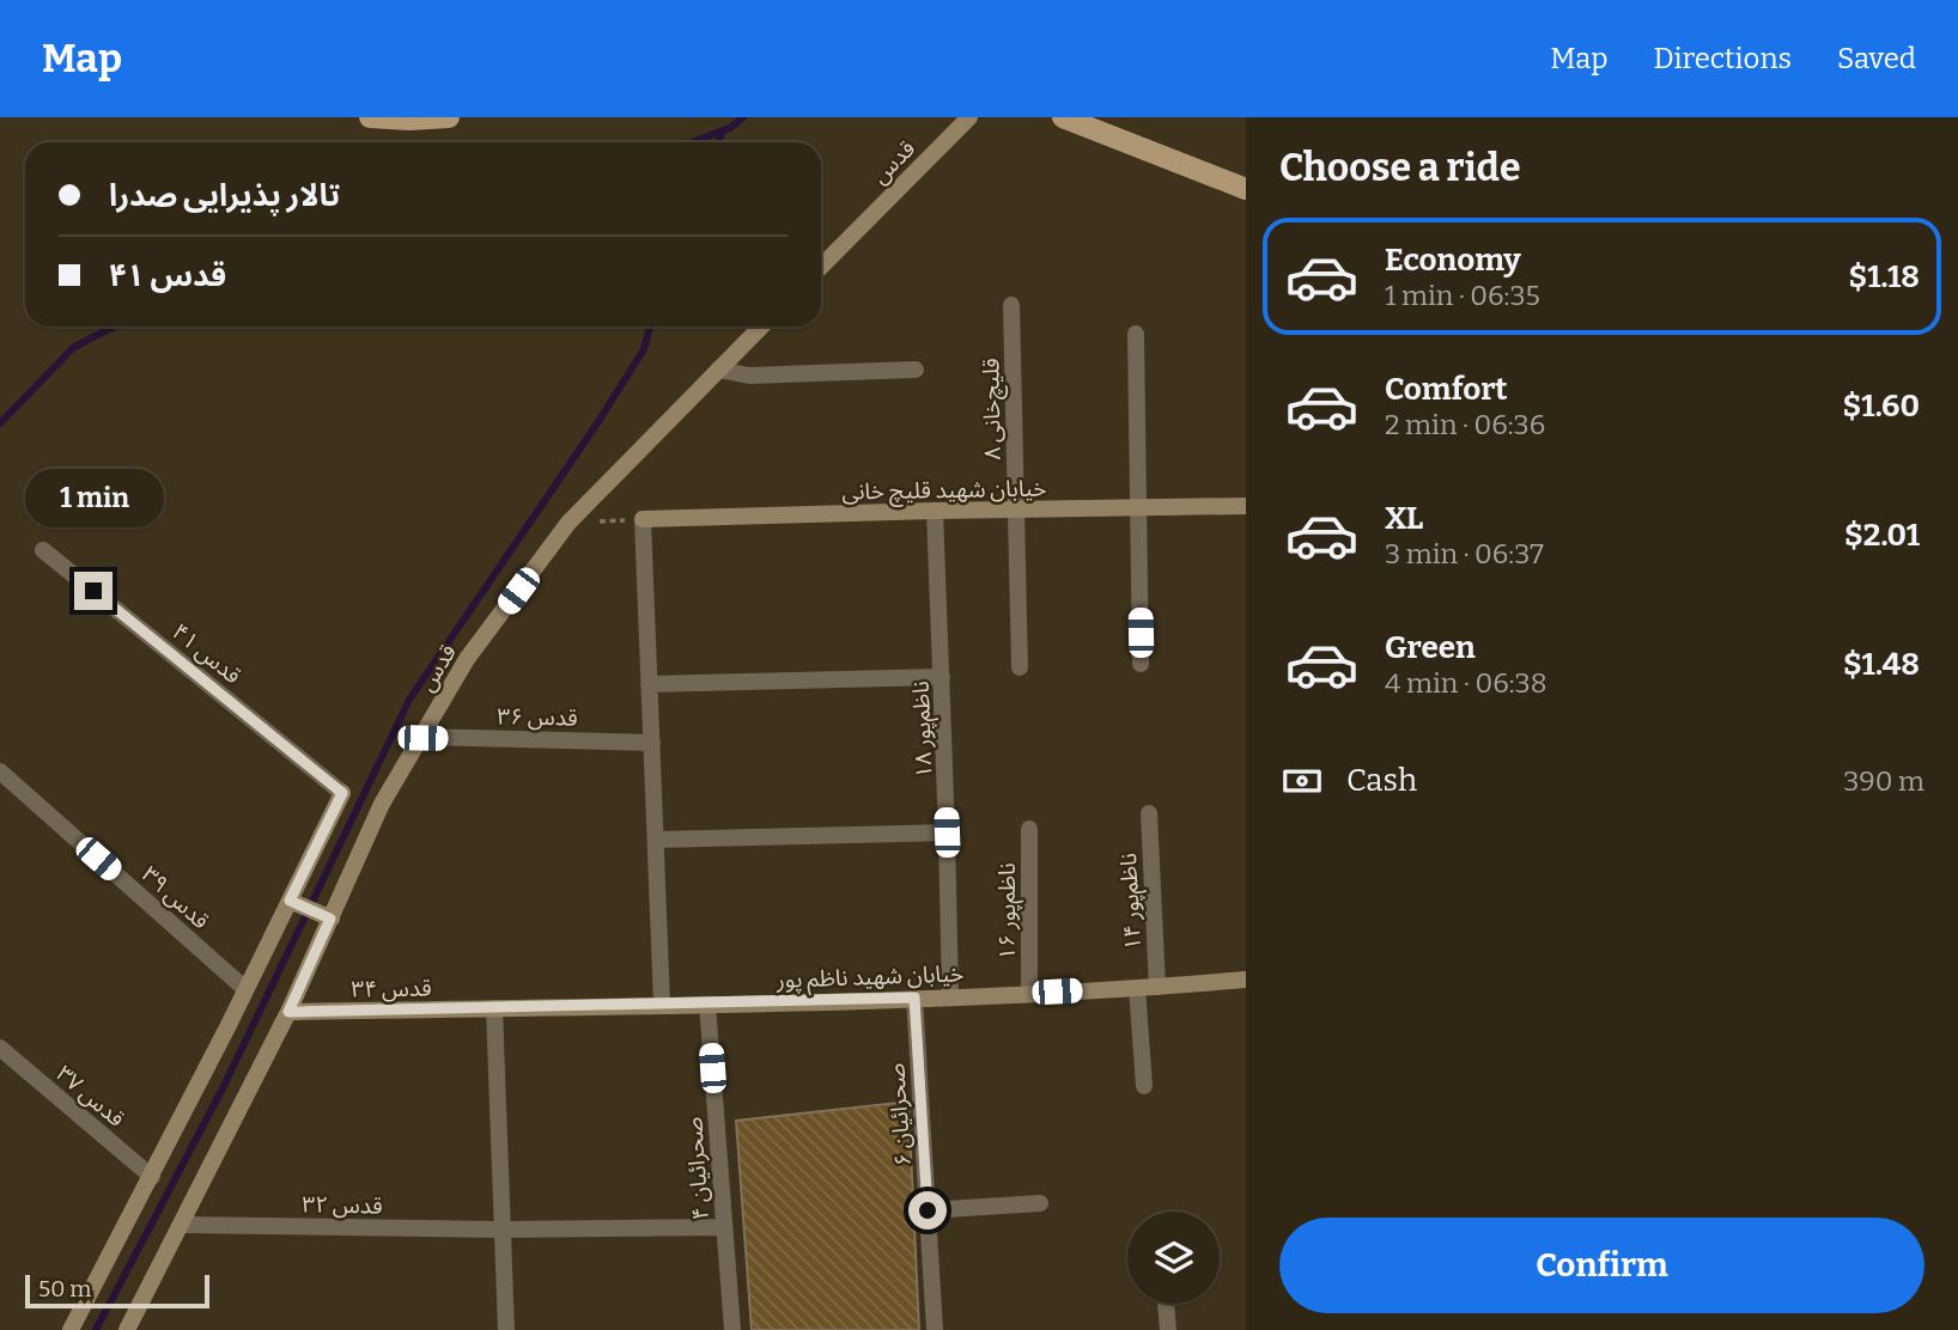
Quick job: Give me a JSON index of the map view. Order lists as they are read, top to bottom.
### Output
{
  "streets": {
    "main road": [
      "قدس",
      "خیابان شهید قلیچ خانی",
      "خیابان شهید ناظم پور",
      "قدس ۳۴"
    ],
    "street": [
      "قلیچ‌خانی ۸",
      "قدس ۴۱",
      "قدس ۳۶",
      "ناظم‌پور ۱۸",
      "قدس ۳۹",
      "ناظم‌پور ۱۴",
      "ناظم‌پور ۱۶",
      "قدس ۳۷",
      "صحرائیان ۶",
      "صحرائیان ۴",
      "قدس ۳۲"
    ]
  },
  "crossings": [
    ["قدس", "قدس ۳۶"],
    ["قدس", "قدس ۳۴"],
    ["قدس", "قدس ۳۲"],
    ["قلیچ‌خانی ۸", "خیابان شهید قلیچ خانی"],
    ["خیابان شهید قلیچ خانی", "ناظم‌پور ۱۸"],
    ["ناظم‌پور ۱۸", "خیابان شهید ناظم پور"],
    ["ناظم‌پور ۱۴", "خیابان شهید ناظم پور"],
    ["ناظم‌پور ۱۶", "خیابان شهید ناظم پور"],
    ["خیابان شهید ناظم پور", "قدس ۳۴"],
    ["خیابان شهید ناظم پور", "صحرائیان ۶"],
    ["خیابان شهید ناظم پور", "صحرائیان ۴"],
    ["صحرائیان ۴", "قدس ۳۲"]
  ],
  "scale_bar": "50 m",
  "page": {
    "header": "Map",
    "nav": ["Map", "Directions", "Saved"],
    "heading": "Choose a ride",
    "banner": ["تالار پذیرایی صدرا", "قدس ۴۱"],
    "list": [
      {
        "name": "Economy",
        "note": "1 min · 06:35",
        "value": "$1.18"
      },
      {
        "name": "Comfort",
        "note": "2 min · 06:36",
        "value": "$1.60"
      },
      {
        "name": "XL",
        "note": "3 min · 06:37",
        "value": "$2.01"
      },
      {
        "name": "Green",
        "note": "4 min · 06:38",
        "value": "$1.48"
      }
    ],
    "bubble": "1 min",
    "pay": ["Cash", "390 m"],
    "buttons": "Confirm",
    "scale": "50 m"
  }
}
